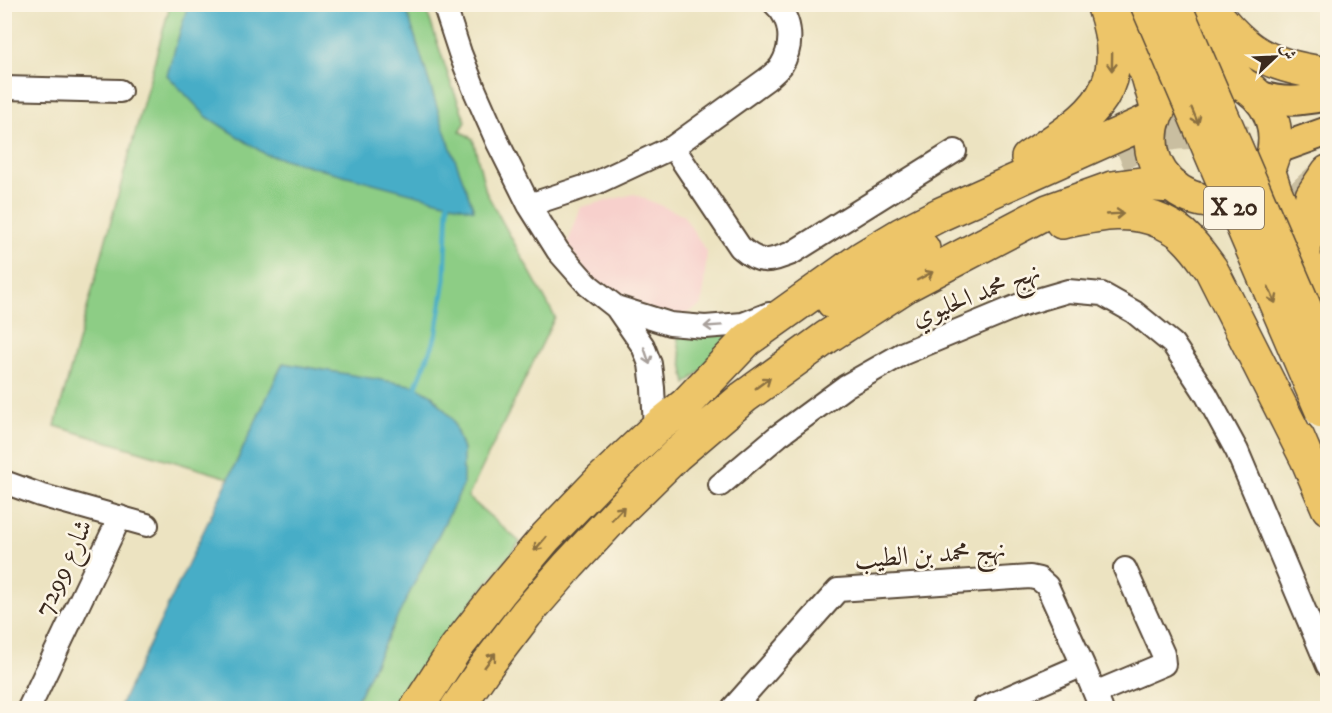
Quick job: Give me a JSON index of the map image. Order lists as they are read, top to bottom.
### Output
{
  "streets": {
    "highway": ["X 20"],
    "street": ["نهج محمد الحليوي", "نهج محمد بن الطيب", "شارع 7299"]
  },
  "north": "top right"
}
